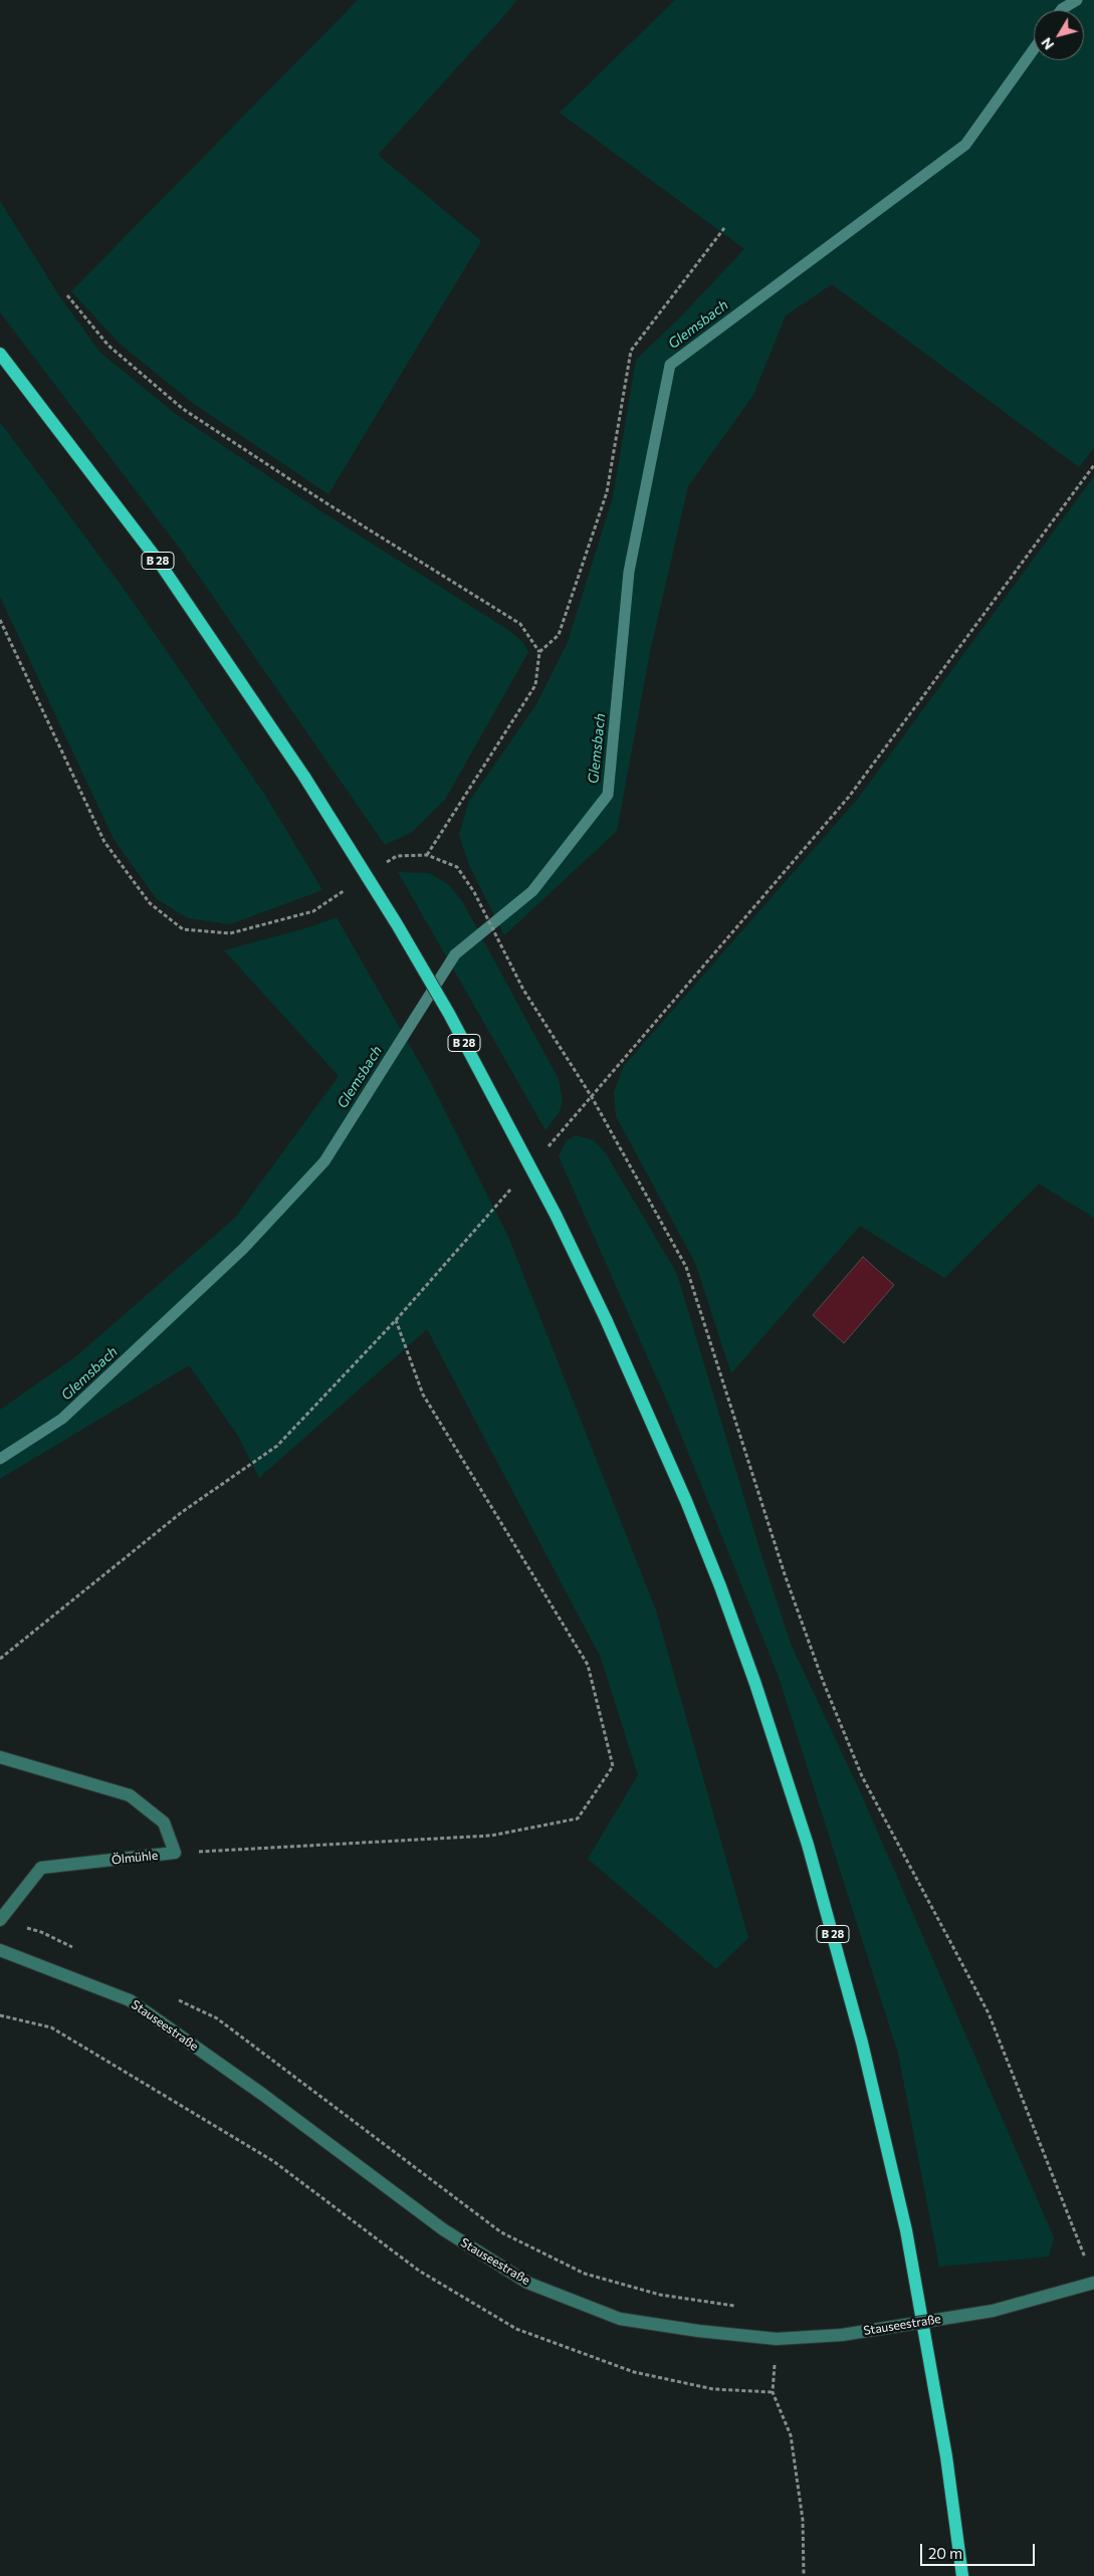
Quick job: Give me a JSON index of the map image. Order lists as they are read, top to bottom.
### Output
{
  "streets": {
    "main road": ["B 28"],
    "street": ["Ölmühle", "Stauseestraße"]
  },
  "water": ["Glemsbach"],
  "scale_bar": "20 m",
  "north": "bottom left"
}
